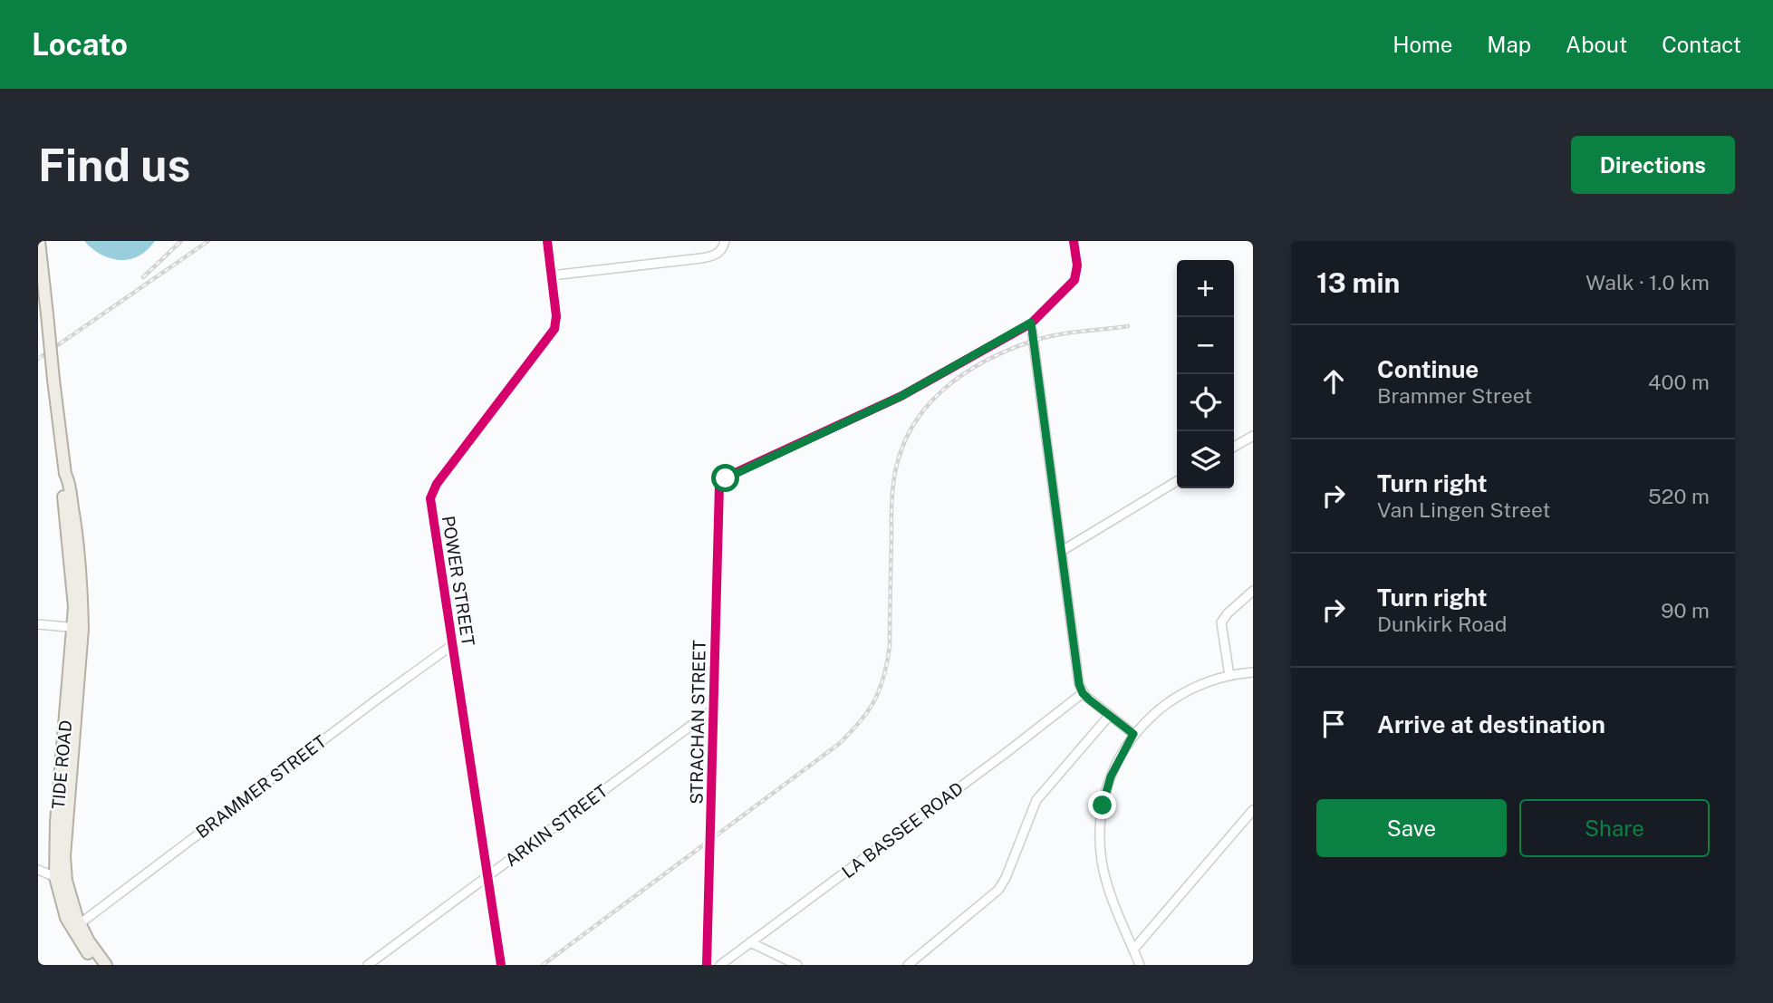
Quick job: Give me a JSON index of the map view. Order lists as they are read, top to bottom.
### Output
{
  "streets": {
    "main road": ["TIDE ROAD"],
    "street": [
      "POWER STREET",
      "STRACHAN STREET",
      "BRAMMER STREET",
      "ARKIN STREET",
      "LA BASSEE ROAD"
    ]
  },
  "crossings": [
    ["POWER STREET", "BRAMMER STREET"],
    ["POWER STREET", "ARKIN STREET"],
    ["STRACHAN STREET", "ARKIN STREET"],
    ["TIDE ROAD", "BRAMMER STREET"]
  ],
  "page": {
    "header": "Locato",
    "nav": [
      "Home",
      "Map",
      "About",
      "Contact"
    ],
    "buttons": [
      "Directions",
      ["Save", "Share"]
    ],
    "title": "Find us",
    "heading": ["13 min", "Walk · 1.0 km"],
    "map_buttons": ["+", "−"],
    "list": [
      ["Continue", "Brammer Street", "400 m"],
      ["Turn right", "Van Lingen Street", "520 m"],
      ["Turn right", "Dunkirk Road", "90 m"],
      "Arrive at destination"
    ]
  }
}
